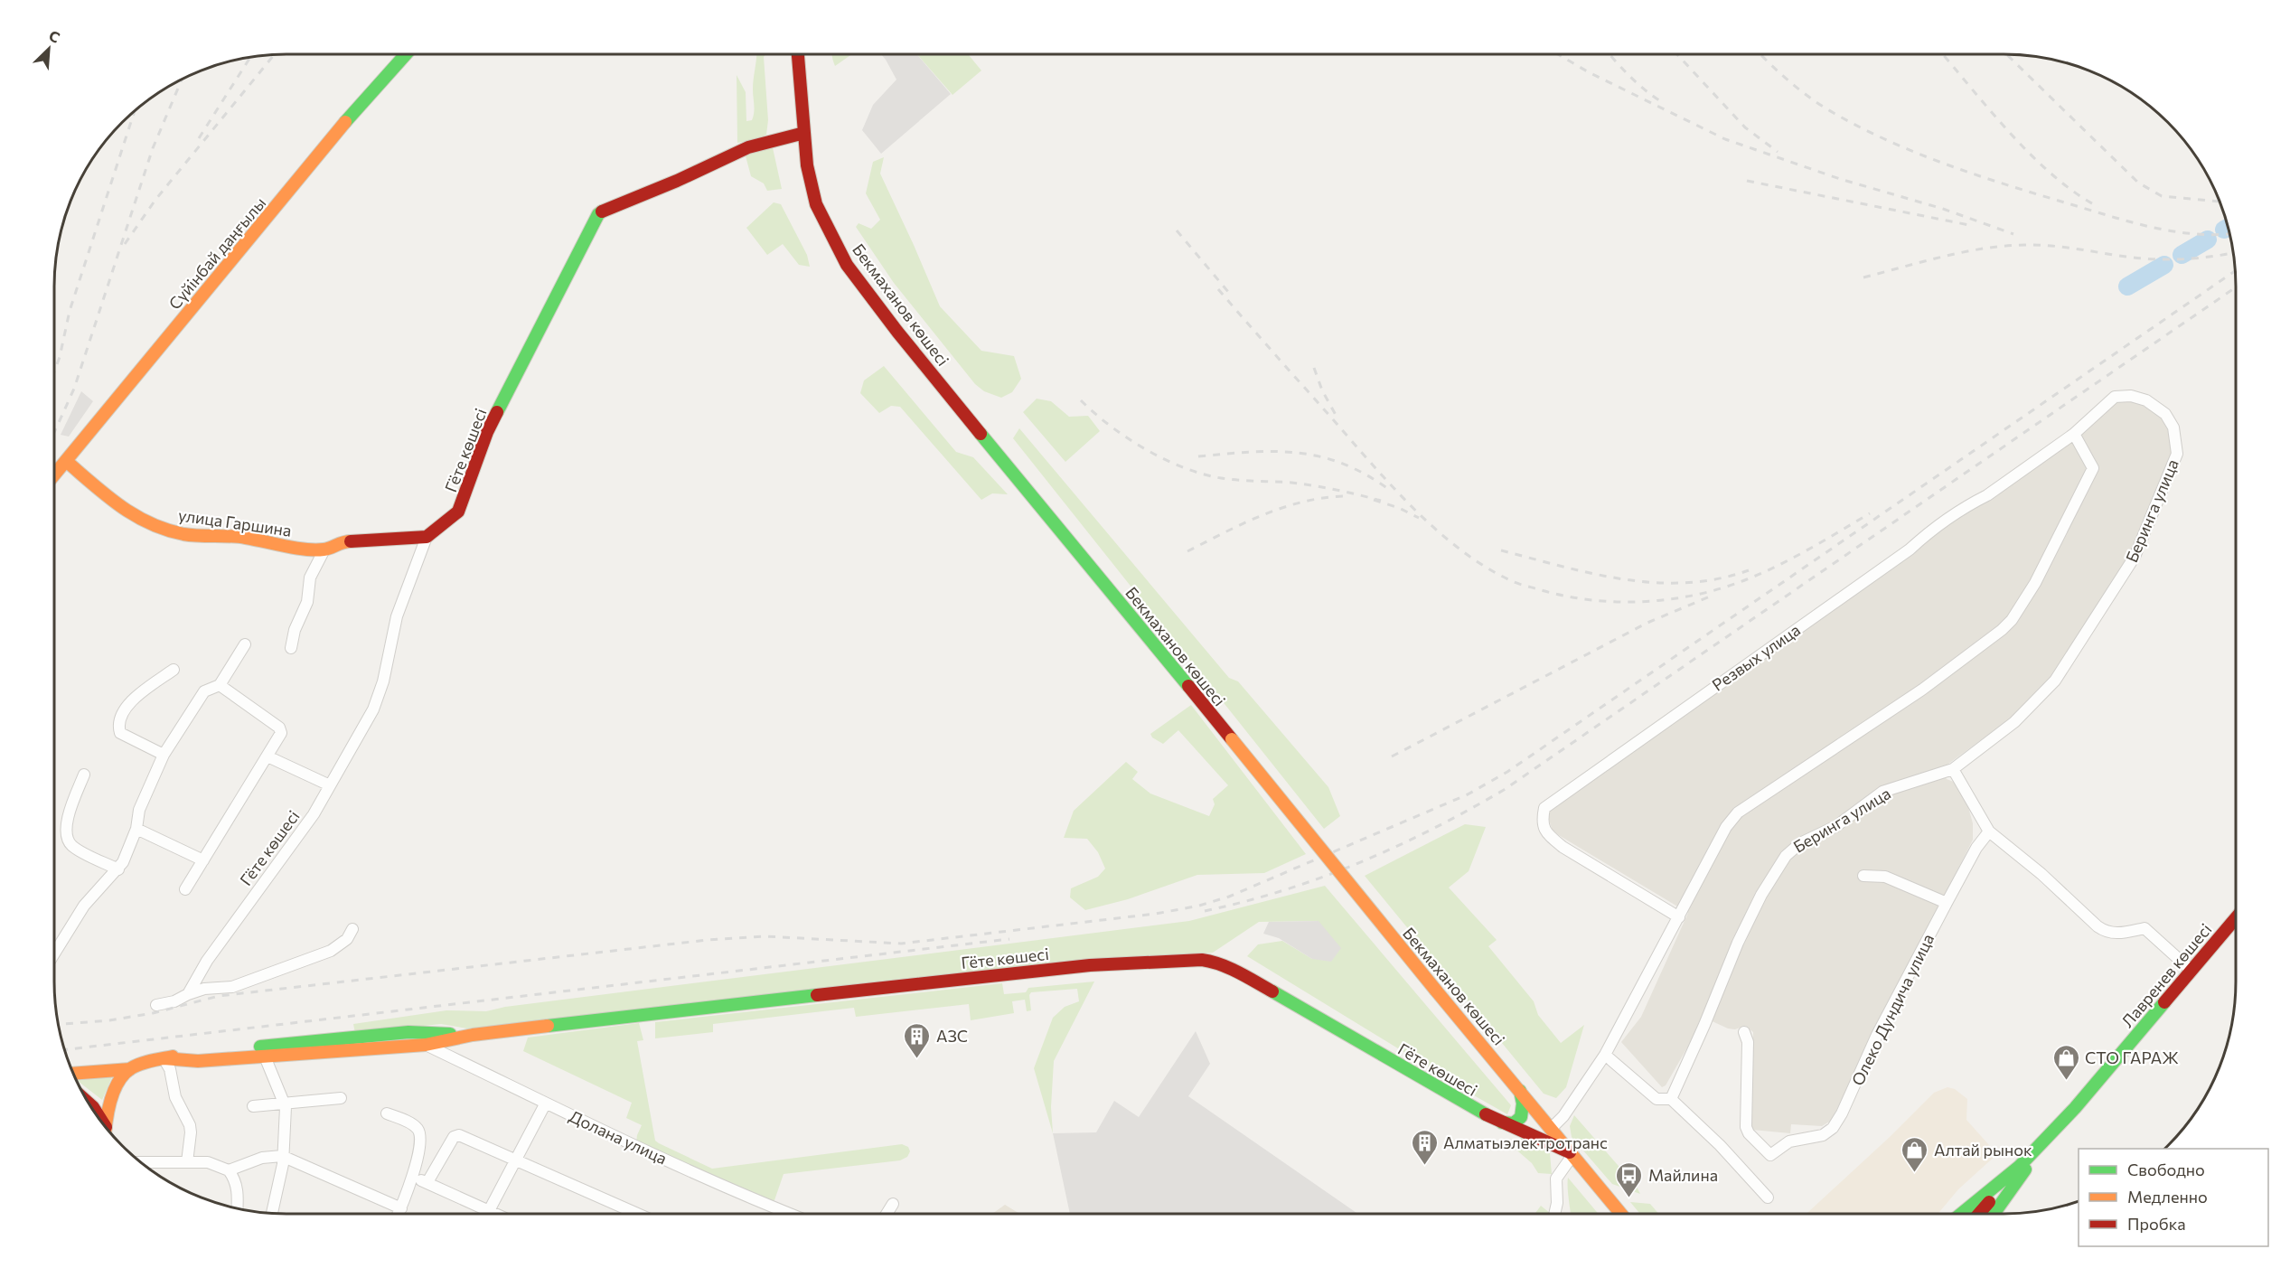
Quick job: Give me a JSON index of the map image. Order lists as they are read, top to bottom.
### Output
{
  "streets": {
    "main road": [
      "Сүйінбай даңғылы",
      "Бекмаханов көшесі",
      "Гёте көшесі",
      "улица Гаршина",
      "Лавренев көшесі"
    ],
    "street": [
      "Беринга улица",
      "Резвых улица",
      "Олеко Дундича улица",
      "Долана улица"
    ]
  },
  "crossings": [
    ["Сүйінбай даңғылы", "улица Гаршина"],
    ["Бекмаханов көшесі", "Гёте көшесі"],
    ["Гёте көшесі", "улица Гаршина"],
    ["Гёте көшесі", "Долана улица"],
    ["Беринга улица", "Резвых улица"]
  ],
  "places": {
    "building": ["АЗС", "Алматыэлектротранс"],
    "shop": ["СТО ГАРАЖ", "Алтай рынок"],
    "bus stop": ["Майлина"]
  },
  "legend": ["Свободно", "Медленно", "Пробка"],
  "north": "top right"
}
